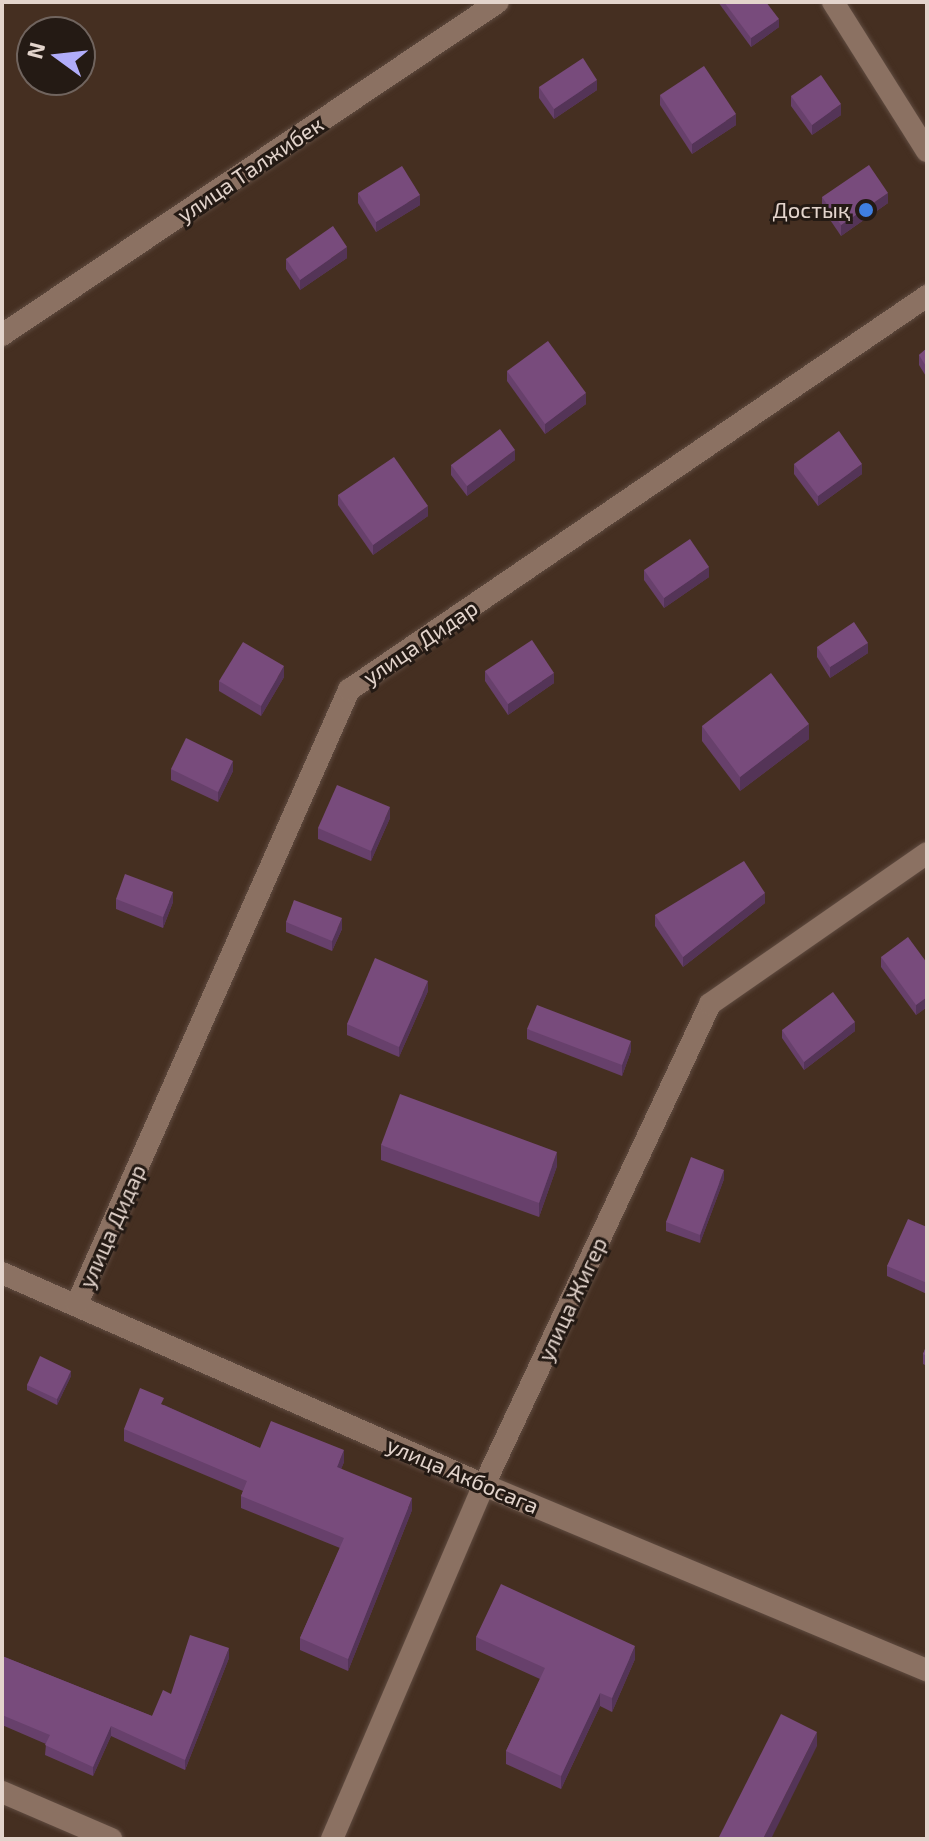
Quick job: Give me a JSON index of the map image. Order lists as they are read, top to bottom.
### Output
{
  "streets": {
    "street": [
      "улица Талжибек",
      "улица Дидар",
      "улица Жигер",
      "улица Акбосага"
    ]
  },
  "crossings": [
    ["улица Дидар", "улица Акбосага"],
    ["улица Жигер", "улица Акбосага"]
  ],
  "places": ["Достық"],
  "north": "left"
}
